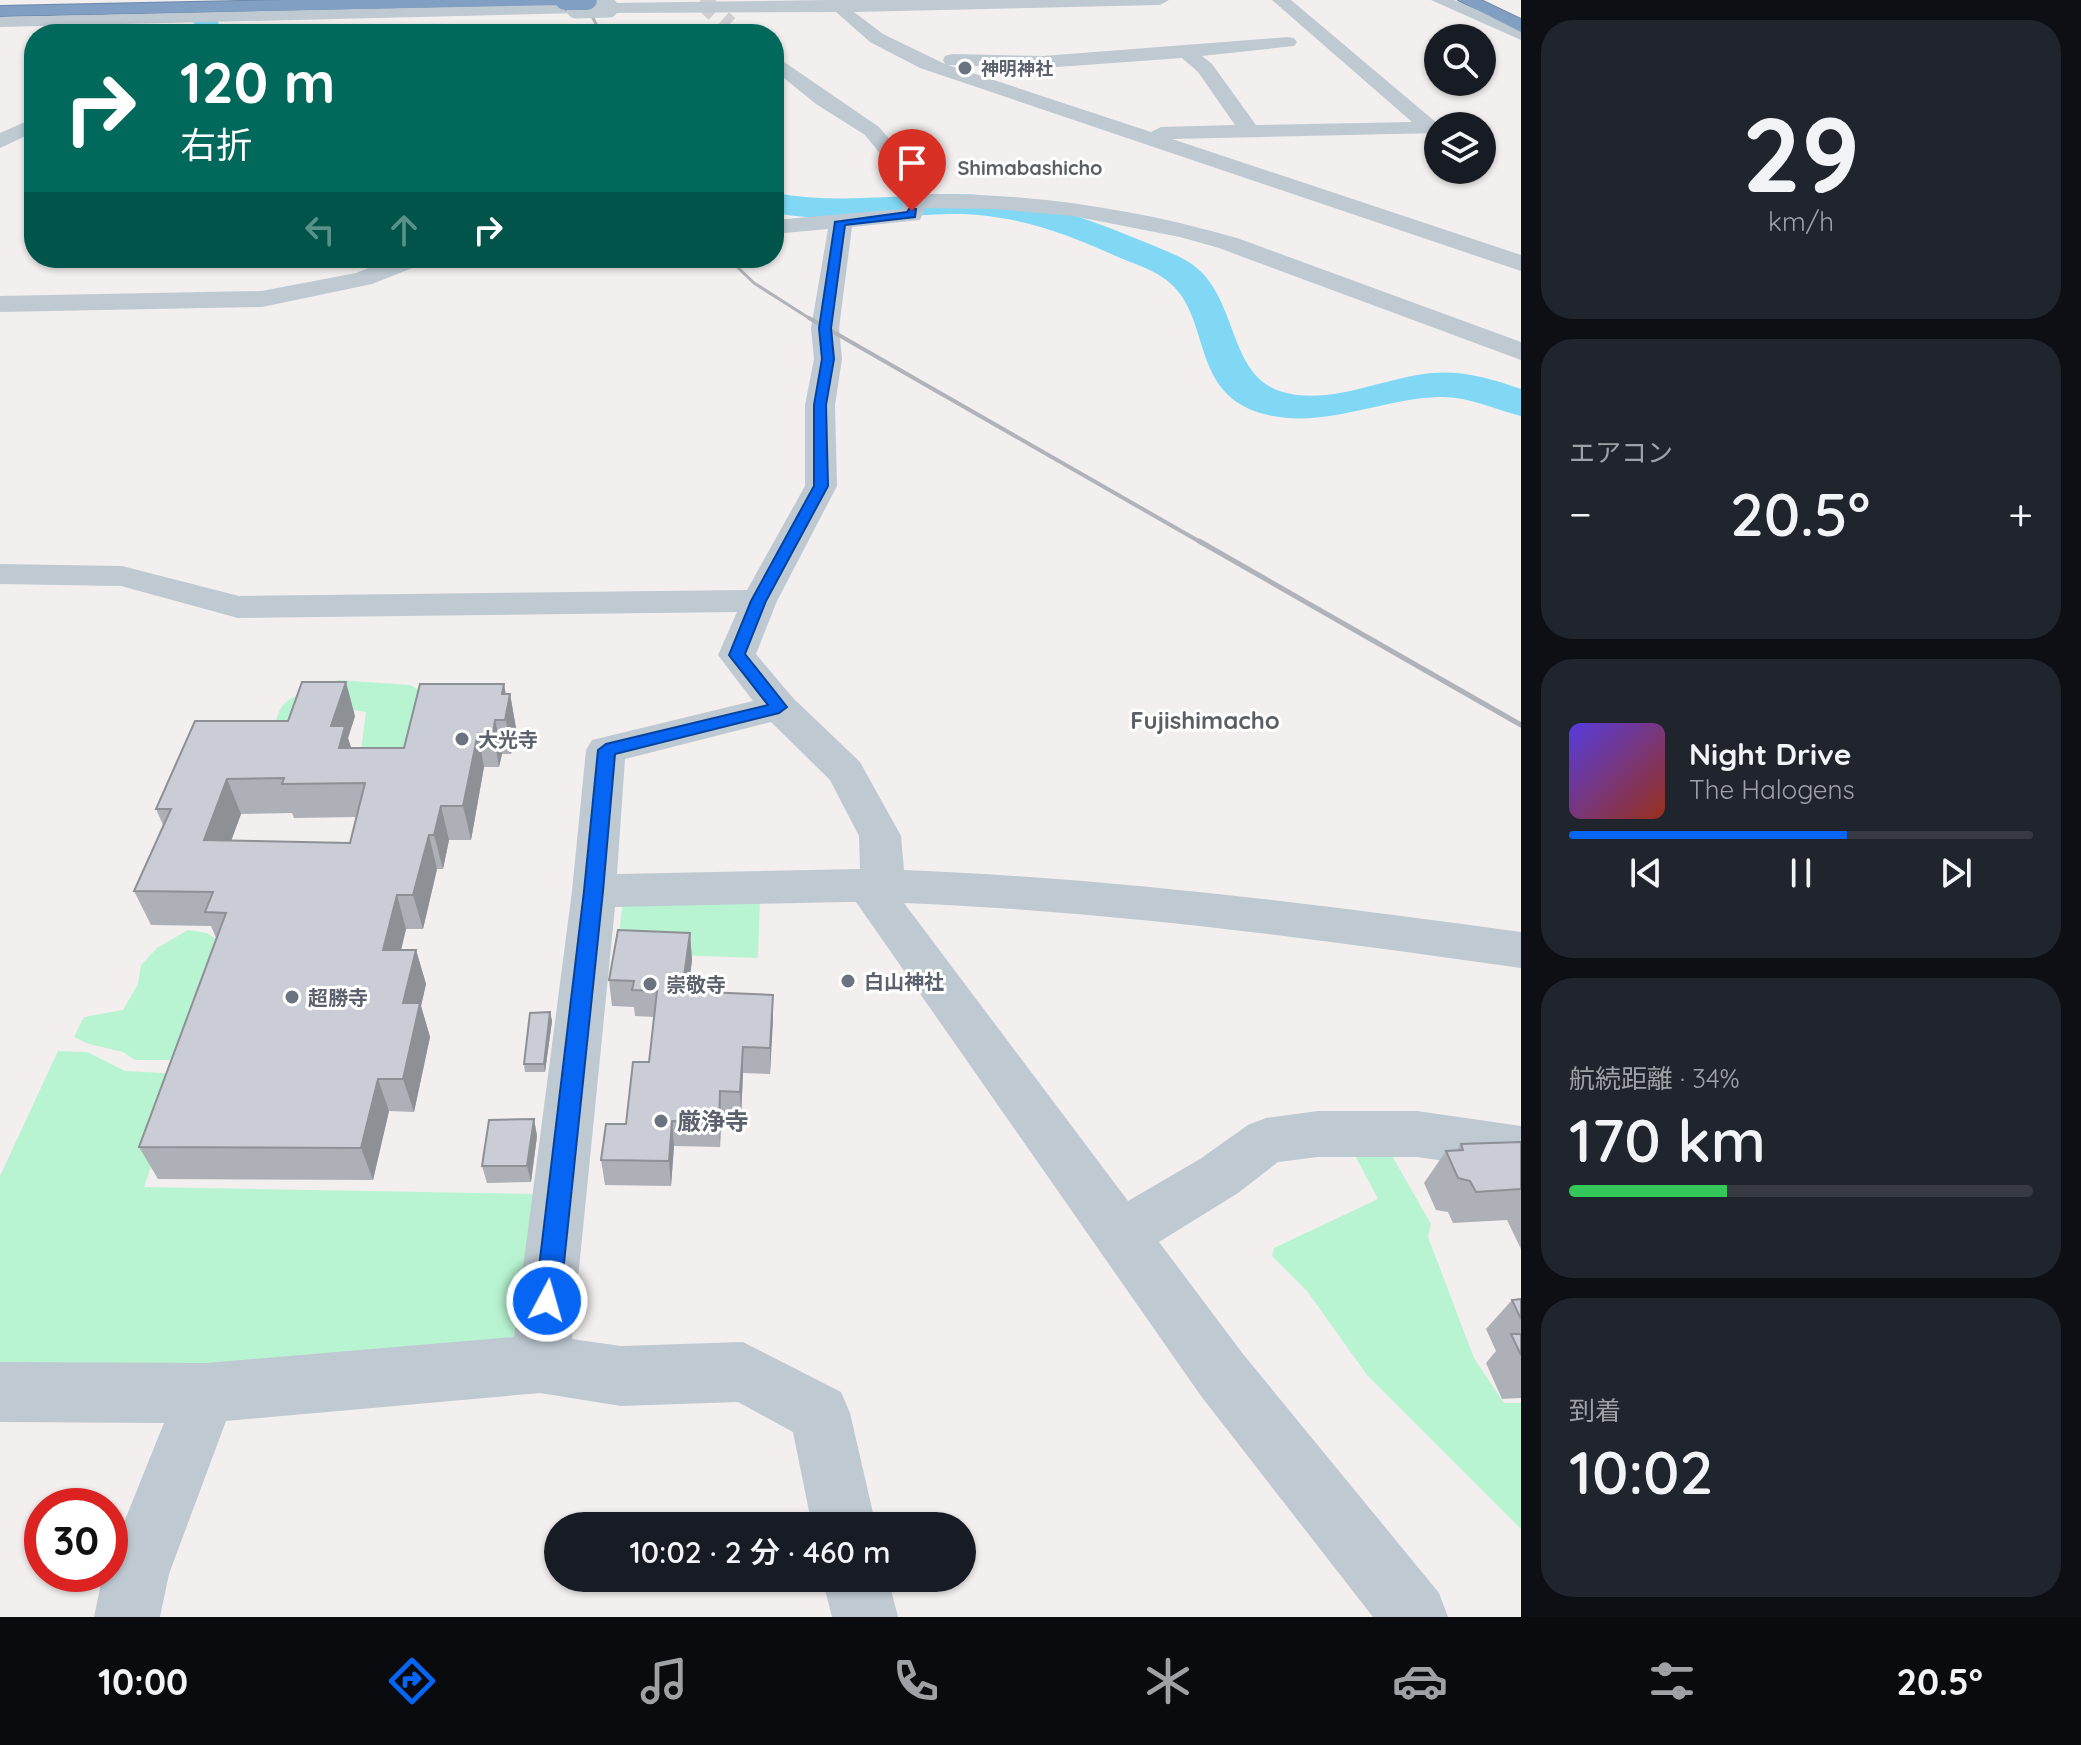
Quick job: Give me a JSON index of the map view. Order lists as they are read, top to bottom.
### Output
{
  "districts": ["Shimabashicho", "Fujishimacho"],
  "places": [
    "神明神社",
    "大光寺",
    "白山神社",
    "崇敬寺",
    "超勝寺",
    "厳浄寺"
  ],
  "page": {
    "tile": [
      ["29", "km/h"],
      "エアコン",
      ["航続距離 · 34%", "170 km"],
      ["到着", "10:02"]
    ],
    "turn": ["120 m", "右折"],
    "heat": ["−", "20.5°", "+"],
    "song": ["Night Drive", "The Halogens"],
    "limit": "30",
    "trip": "10:02 · 2 分 · 460 m",
    "tabs": ["10:00", "20.5°"]
  }
}
